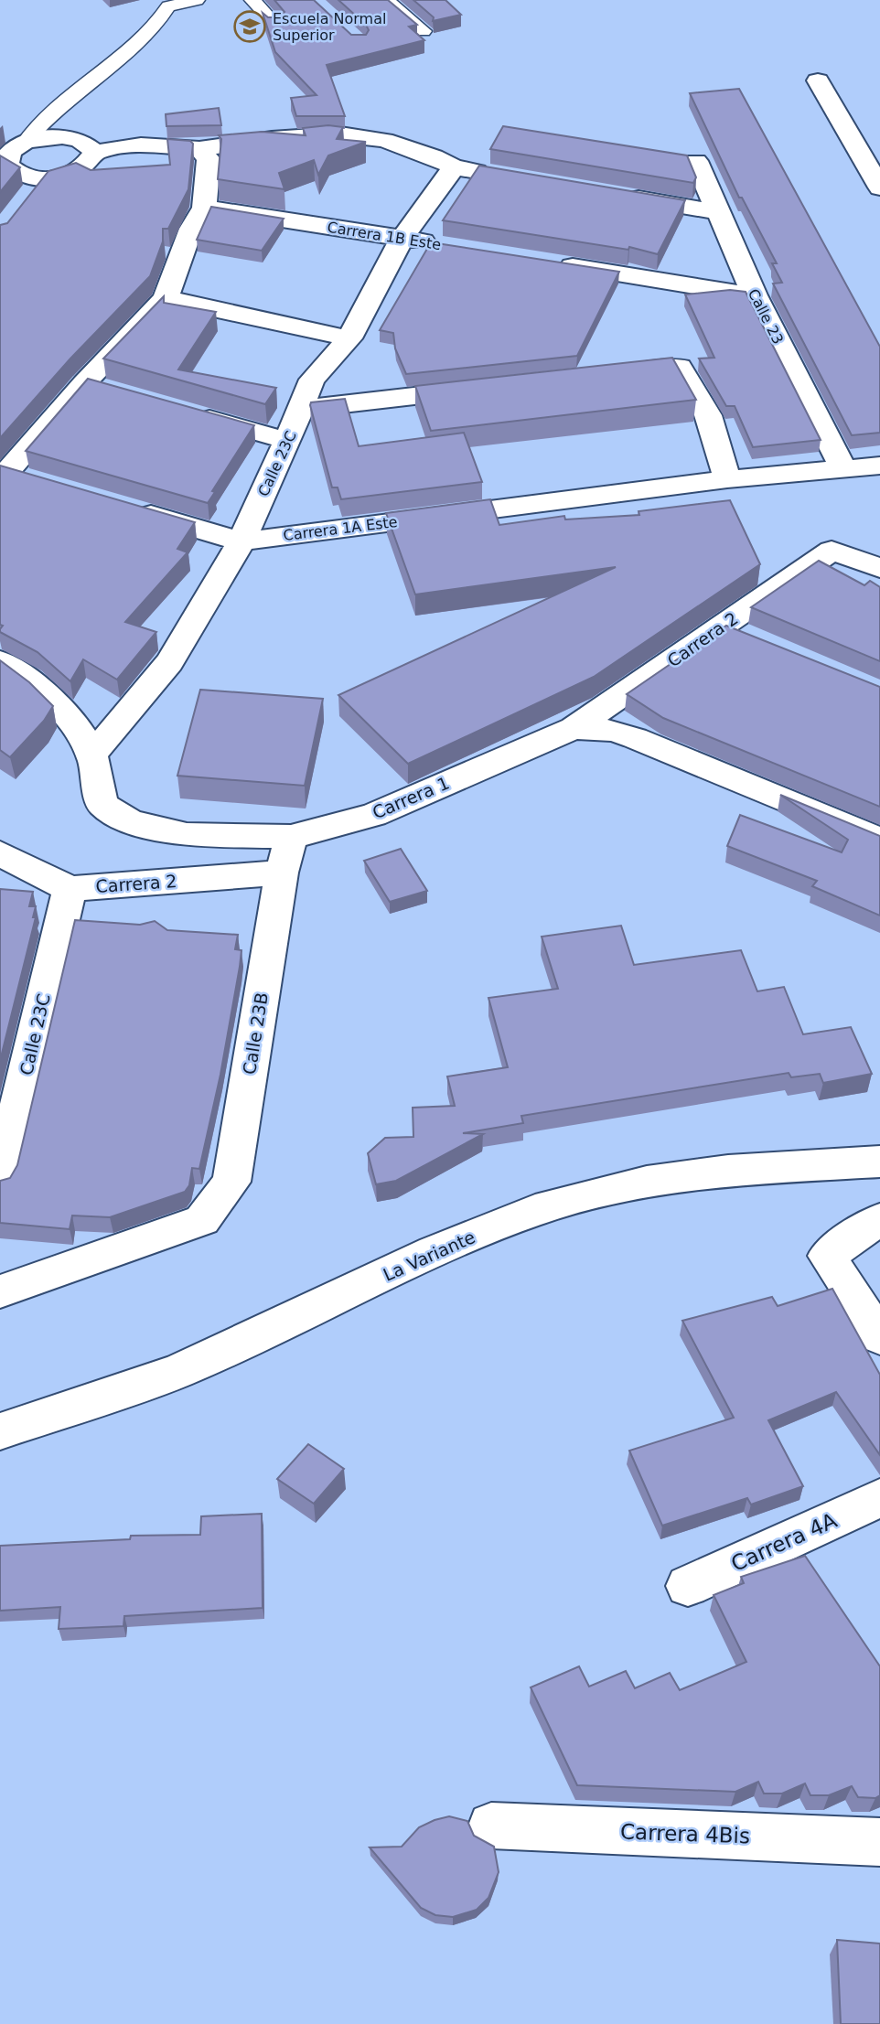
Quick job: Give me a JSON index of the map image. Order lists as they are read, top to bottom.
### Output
{
  "streets": {
    "street": [
      "Carrera 1B Este",
      "Calle 23",
      "Calle 23C",
      "Carrera 1A Este",
      "Carrera 2",
      "Carrera 1",
      "Calle 23B",
      "La Variante",
      "Carrera 4A",
      "Carrera 4Bis"
    ]
  },
  "crossings": [
    ["Carrera 1B Este", "Calle 23C"],
    ["Calle 23", "Carrera 1A Este"],
    ["Calle 23C", "Carrera 1A Este"],
    ["Calle 23C", "Carrera 2"],
    ["Calle 23C", "Carrera 1"],
    ["Carrera 2", "Carrera 1"],
    ["Carrera 2", "Calle 23B"],
    ["Carrera 1", "Calle 23B"]
  ],
  "places": {
    "school or university": ["Escuela Normal Superior"]
  }
}
